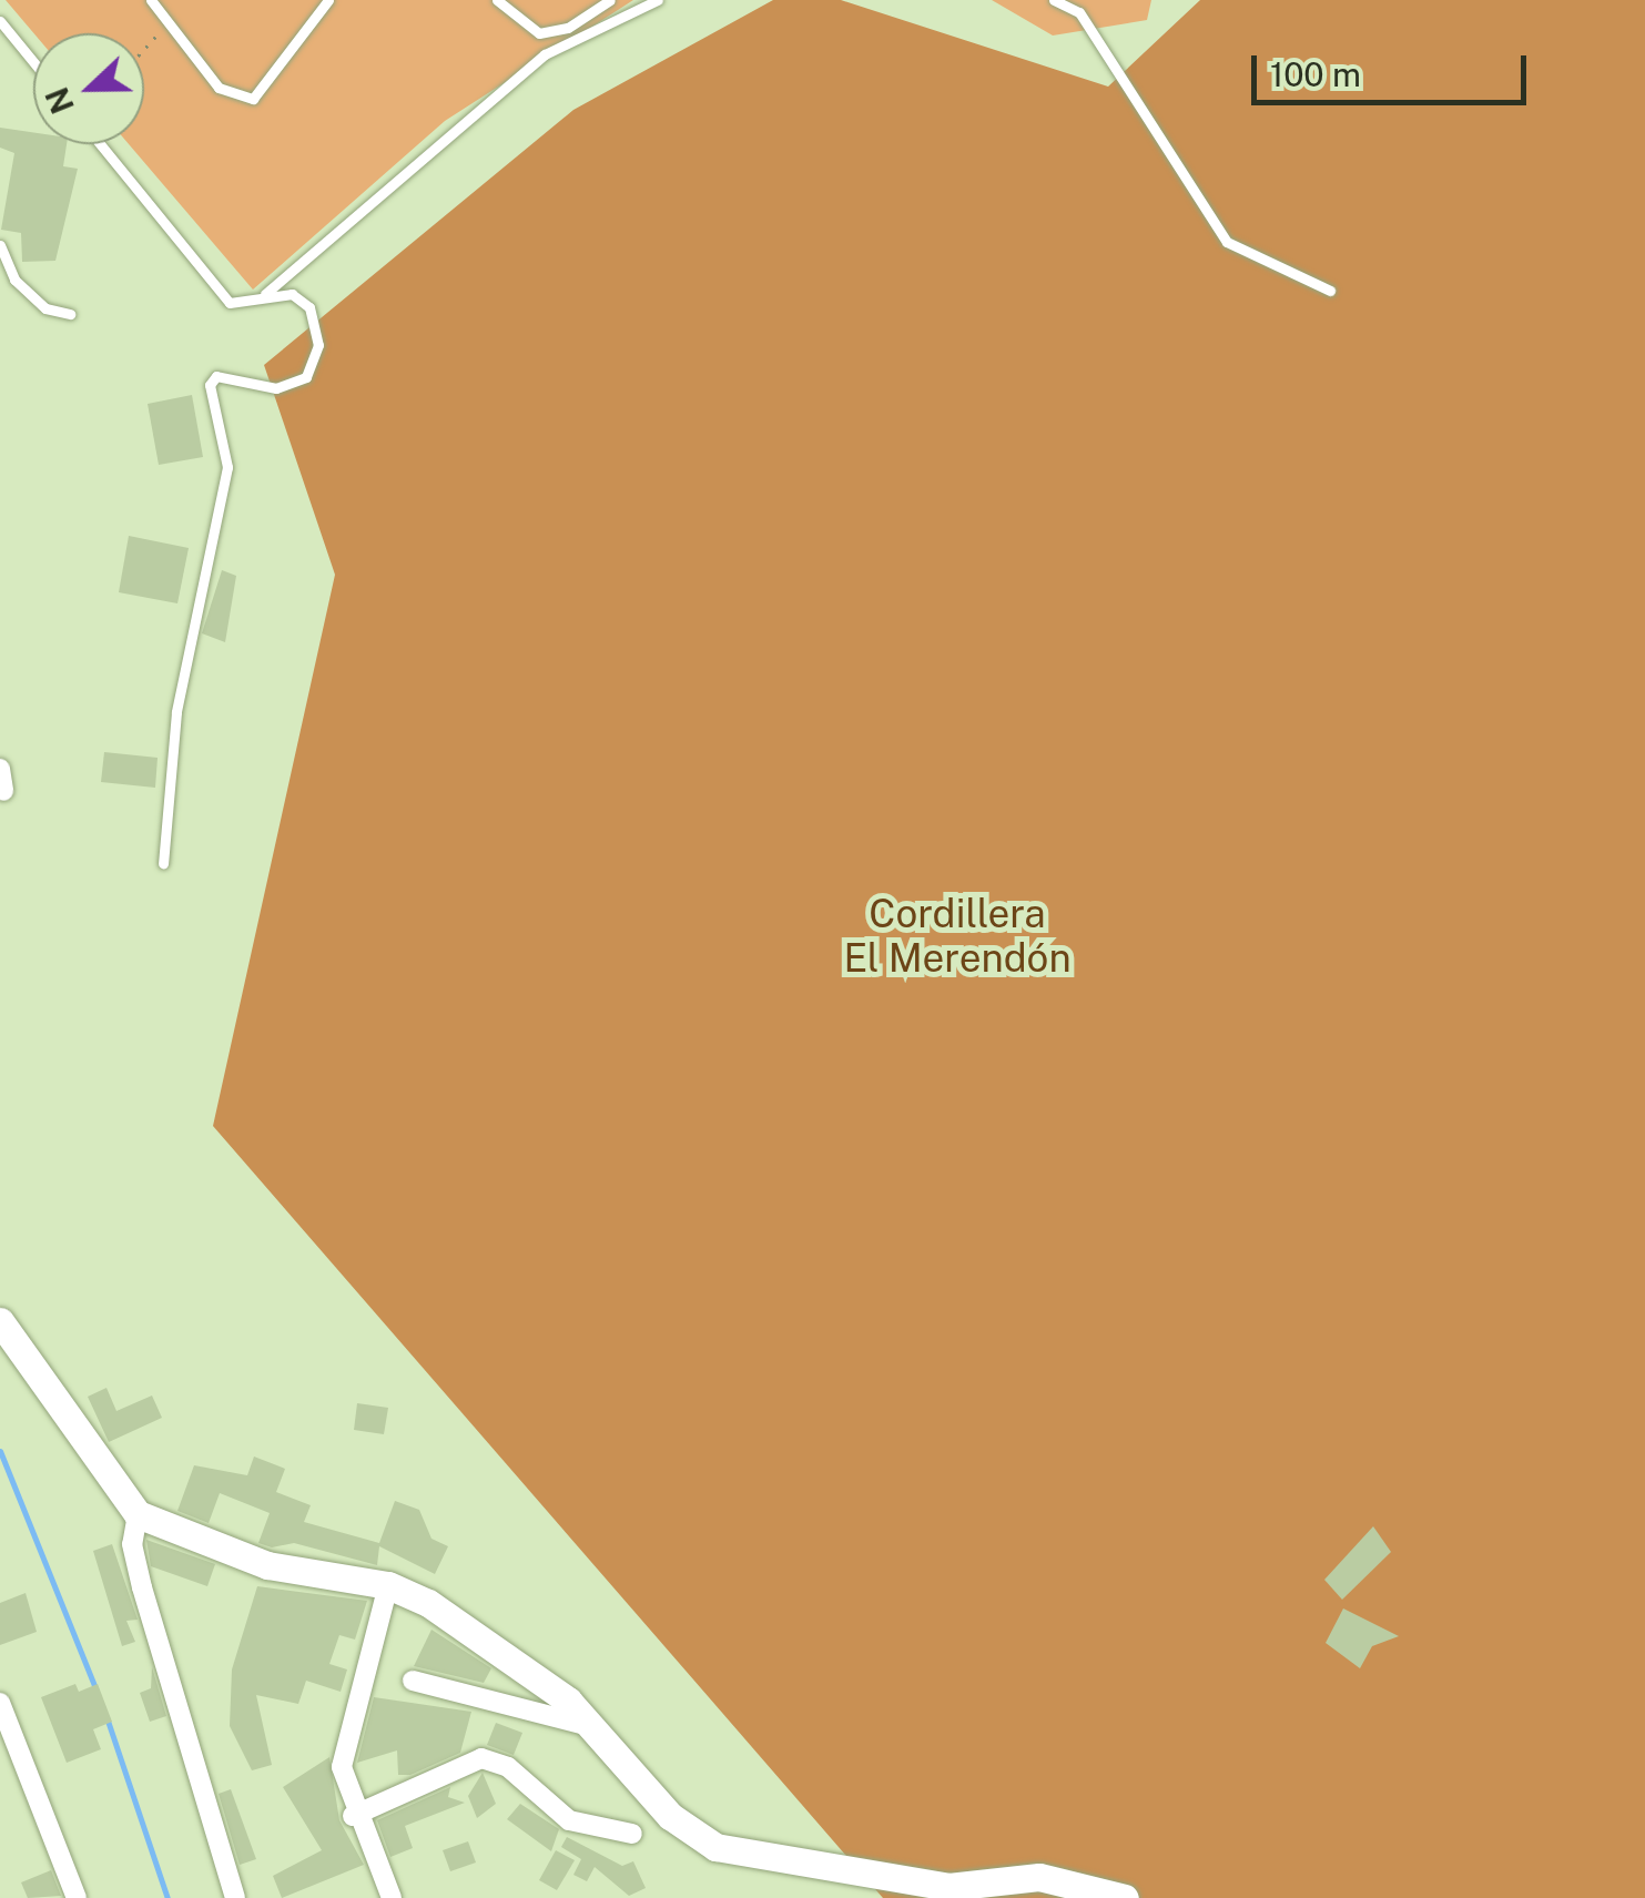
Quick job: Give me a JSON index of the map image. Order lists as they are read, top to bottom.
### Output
{
  "parks": ["Cordillera El Merendón"],
  "scale_bar": "100 m",
  "north": "left"
}
